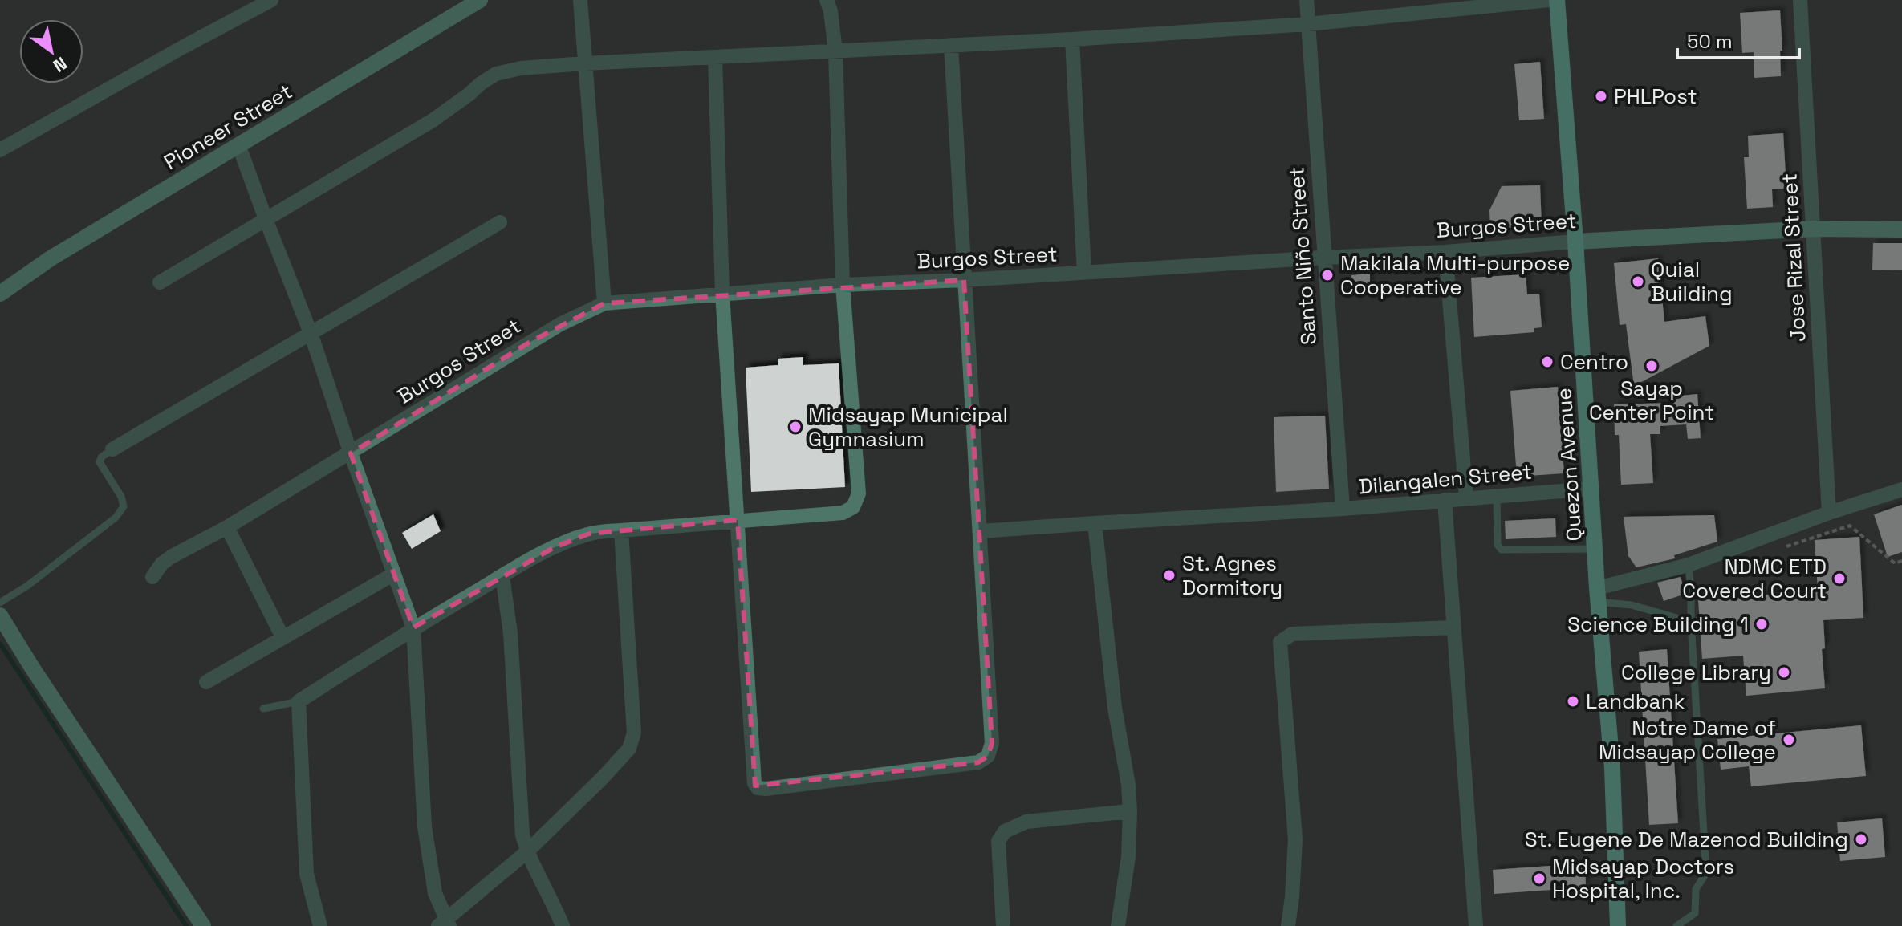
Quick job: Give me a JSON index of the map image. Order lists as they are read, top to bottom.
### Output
{
  "streets": {
    "main road": ["Quezon Avenue"],
    "street": [
      "Pioneer Street",
      "Burgos Street",
      "Santo Niño Street",
      "Jose Rizal Street",
      "Dilangalen Street"
    ]
  },
  "crossings": [
    ["Burgos Street", "Santo Niño Street"],
    ["Burgos Street", "Jose Rizal Street"],
    ["Burgos Street", "Quezon Avenue"],
    ["Santo Niño Street", "Dilangalen Street"],
    ["Quezon Avenue", "Dilangalen Street"]
  ],
  "places": [
    "PHLPost",
    "Makilala Multi-purpose Cooperative",
    "Quial Building",
    "Centro",
    "Sayap Center Point",
    "Midsayap Municipal Gymnasium",
    "St. Agnes Dormitory",
    "NDMC ETD Covered Court",
    "Science Building 1",
    "College Library",
    "Landbank",
    "Notre Dame of Midsayap College",
    "St. Eugene De Mazenod Building",
    "Midsayap Doctors Hospital, Inc."
  ],
  "scale_bar": "50 m",
  "north": "bottom right"
}
